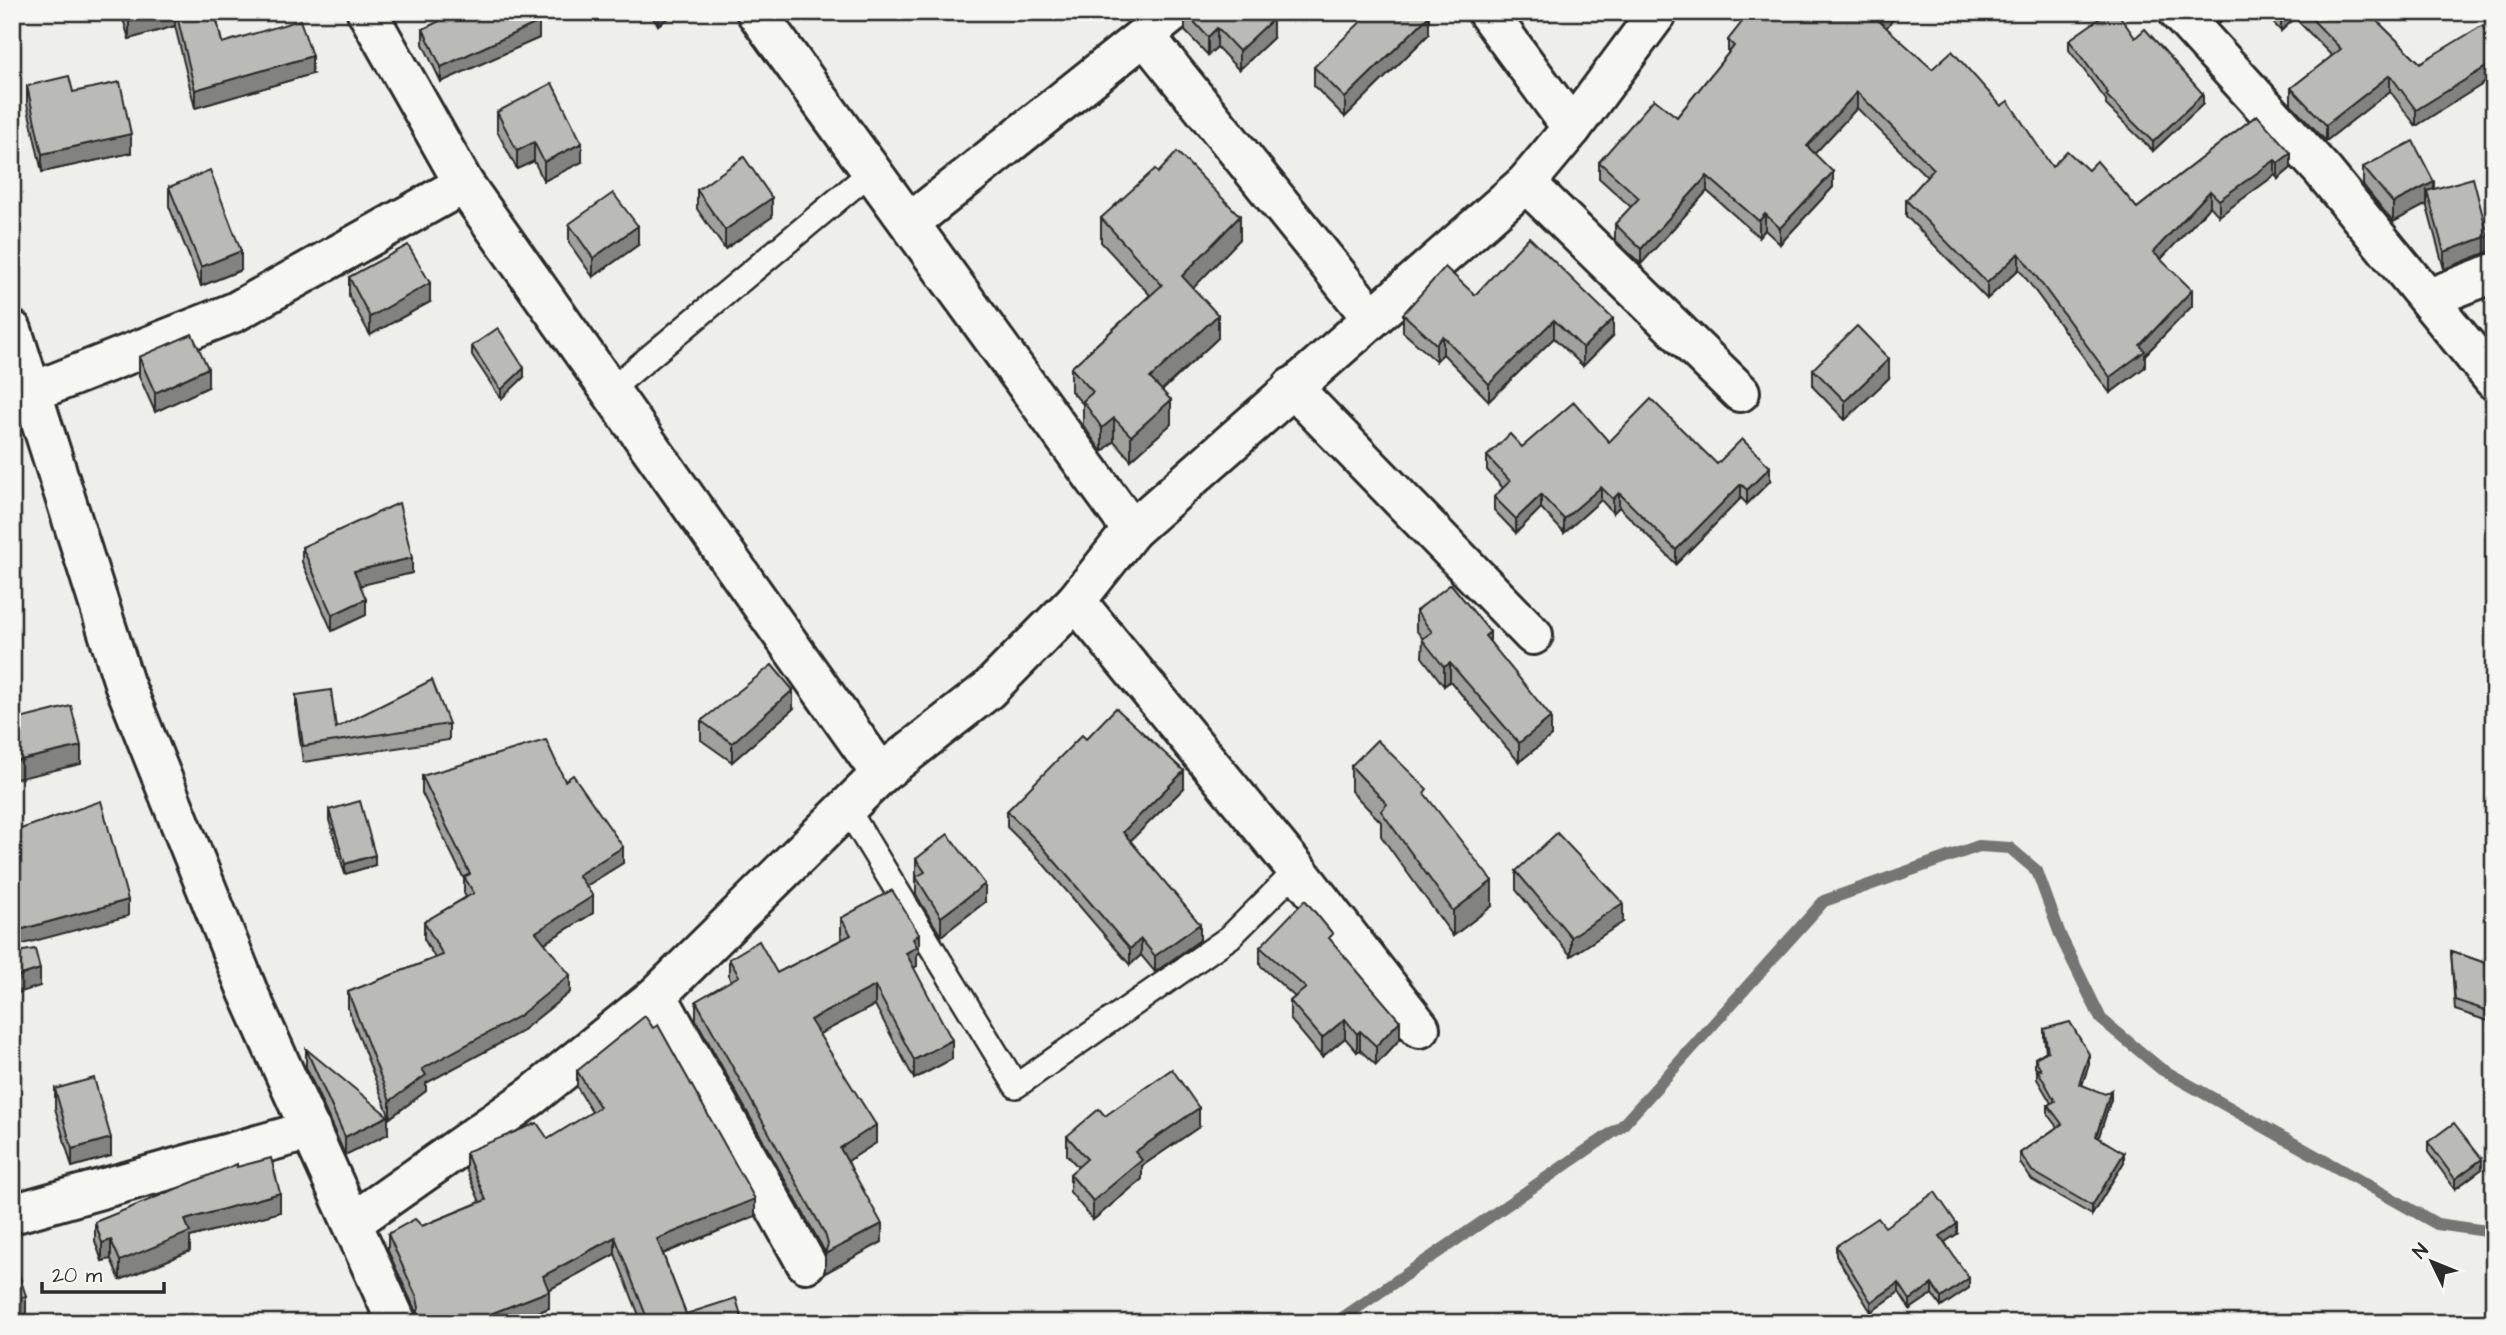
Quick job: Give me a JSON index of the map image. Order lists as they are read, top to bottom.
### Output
{
  "scale_bar": "20 m",
  "north": "top left"
}
